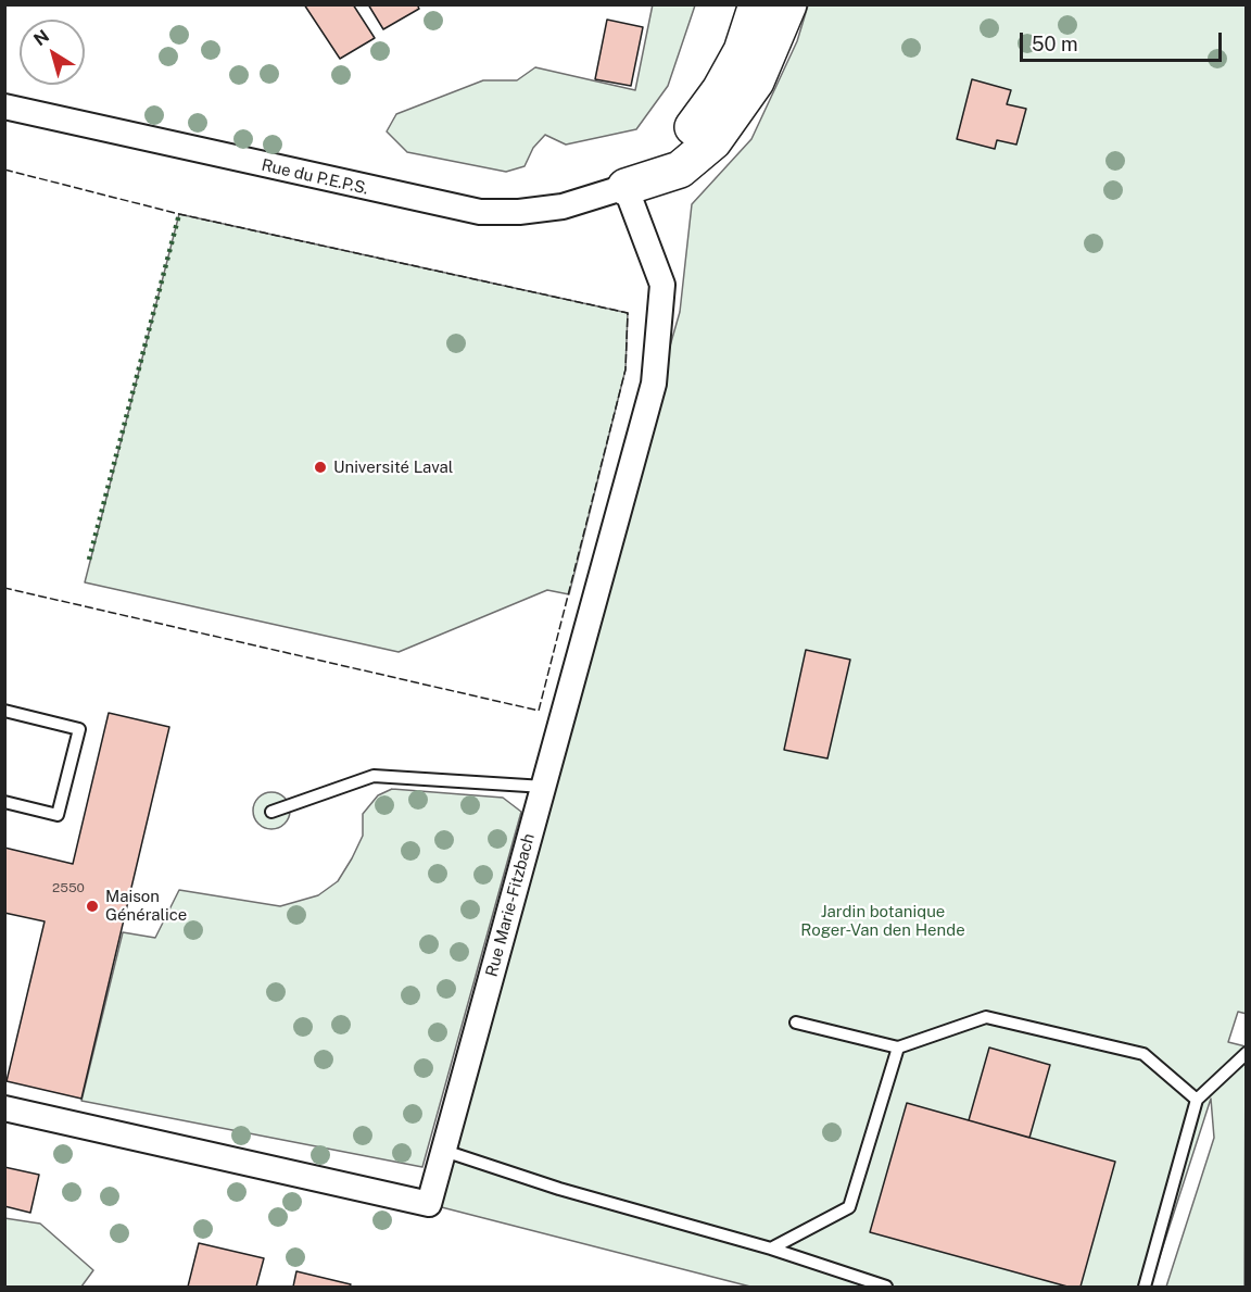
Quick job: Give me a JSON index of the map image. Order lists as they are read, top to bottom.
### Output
{
  "streets": {
    "street": ["Rue du P.E.P.S.", "Rue Marie-Fitzbach"]
  },
  "crossings": [
    ["Rue du P.E.P.S.", "Rue Marie-Fitzbach"]
  ],
  "parks": ["Jardin botanique Roger-Van den Hende"],
  "places": ["Université Laval", "Maison Généralice"],
  "house_numbers": ["2550"],
  "scale_bar": "50 m",
  "north": "top left"
}
